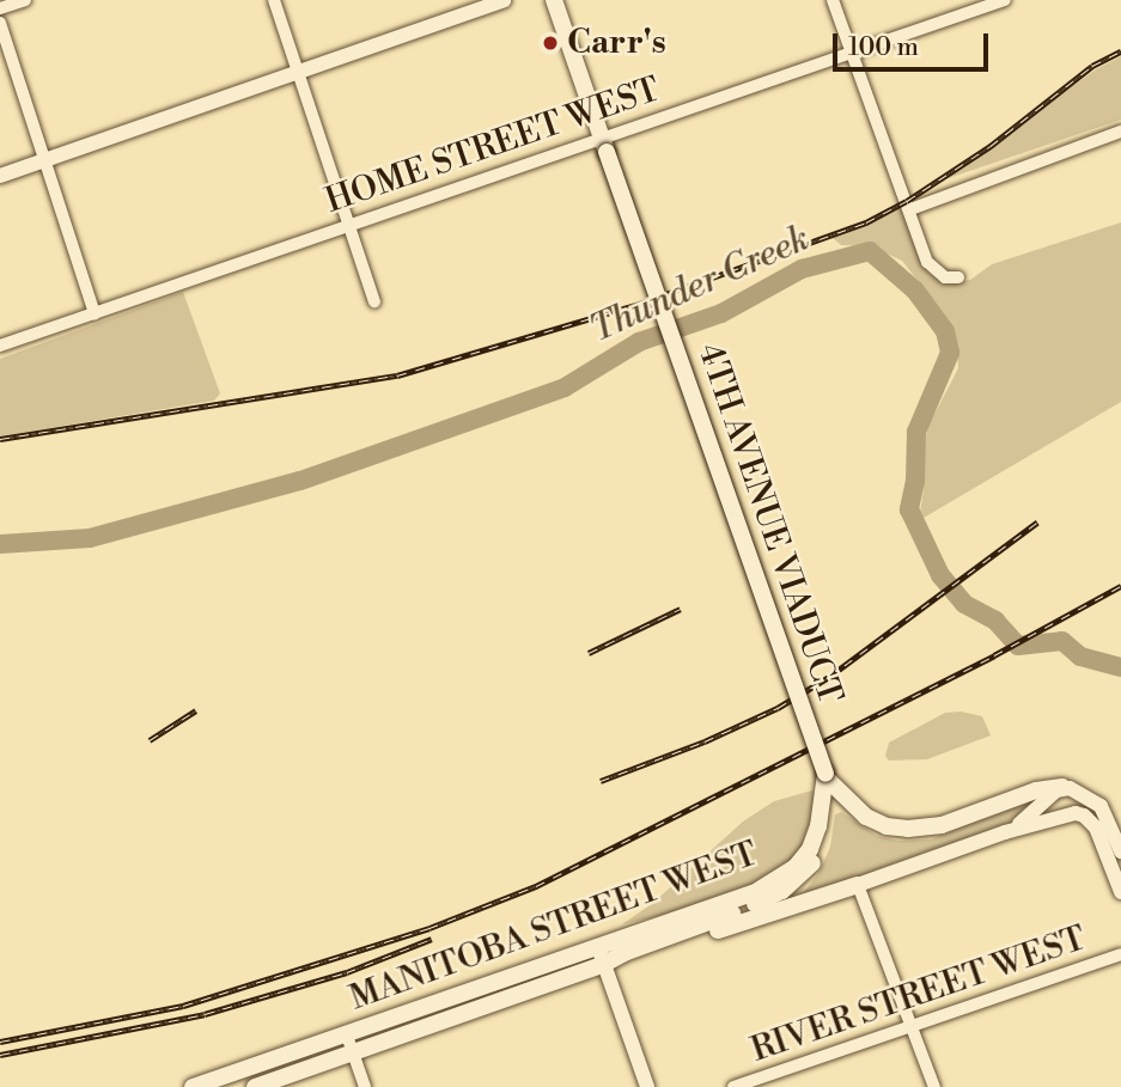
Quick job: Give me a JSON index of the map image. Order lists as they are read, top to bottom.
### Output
{
  "streets": {
    "main road": ["4TH AVENUE VIADUCT", "MANITOBA STREET WEST"],
    "street": ["HOME STREET WEST", "RIVER STREET WEST"]
  },
  "crossings": [
    ["HOME STREET WEST", "4TH AVENUE VIADUCT"],
    ["4TH AVENUE VIADUCT", "MANITOBA STREET WEST"]
  ],
  "water": ["Thunder Creek"],
  "places": ["Carr's"],
  "scale_bar": "100 m"
}
